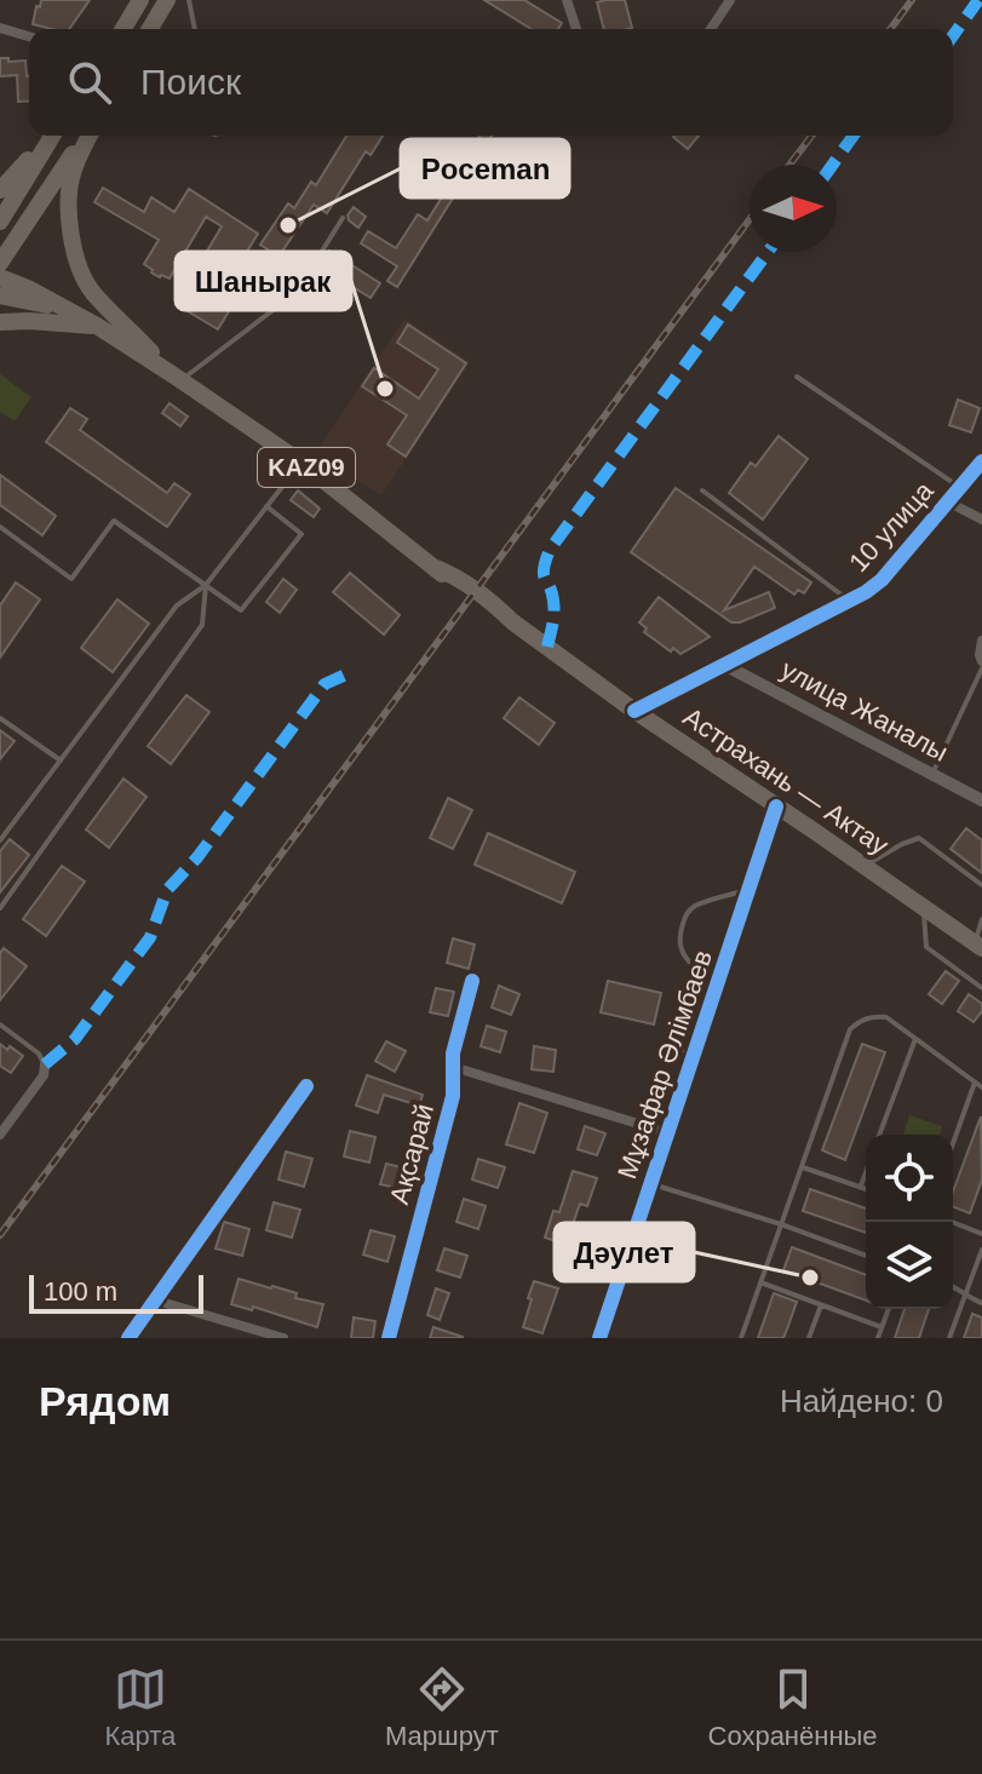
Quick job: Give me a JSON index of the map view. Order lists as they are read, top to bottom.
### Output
{
  "streets": {
    "highway": ["KAZ09", "Астрахань — Актау"],
    "street": [
      "10 улица",
      "улица Жаналы",
      "Мұзафар Әлімбаев",
      "Ақсарай"
    ]
  },
  "crossings": [
    ["10 улица", "улица Жаналы"],
    ["Астрахань — Актау", "Мұзафар Әлімбаев"]
  ],
  "places": ["Poceman", "Шанырак", "Дәулет"],
  "scale_bar": "100 m",
  "north": "right",
  "page": {
    "search": "Поиск",
    "scale": "100 m",
    "heading": ["Рядом", "Найдено: 0"],
    "nav": ["Карта", "Маршрут", "Сохранённые"]
  }
}
